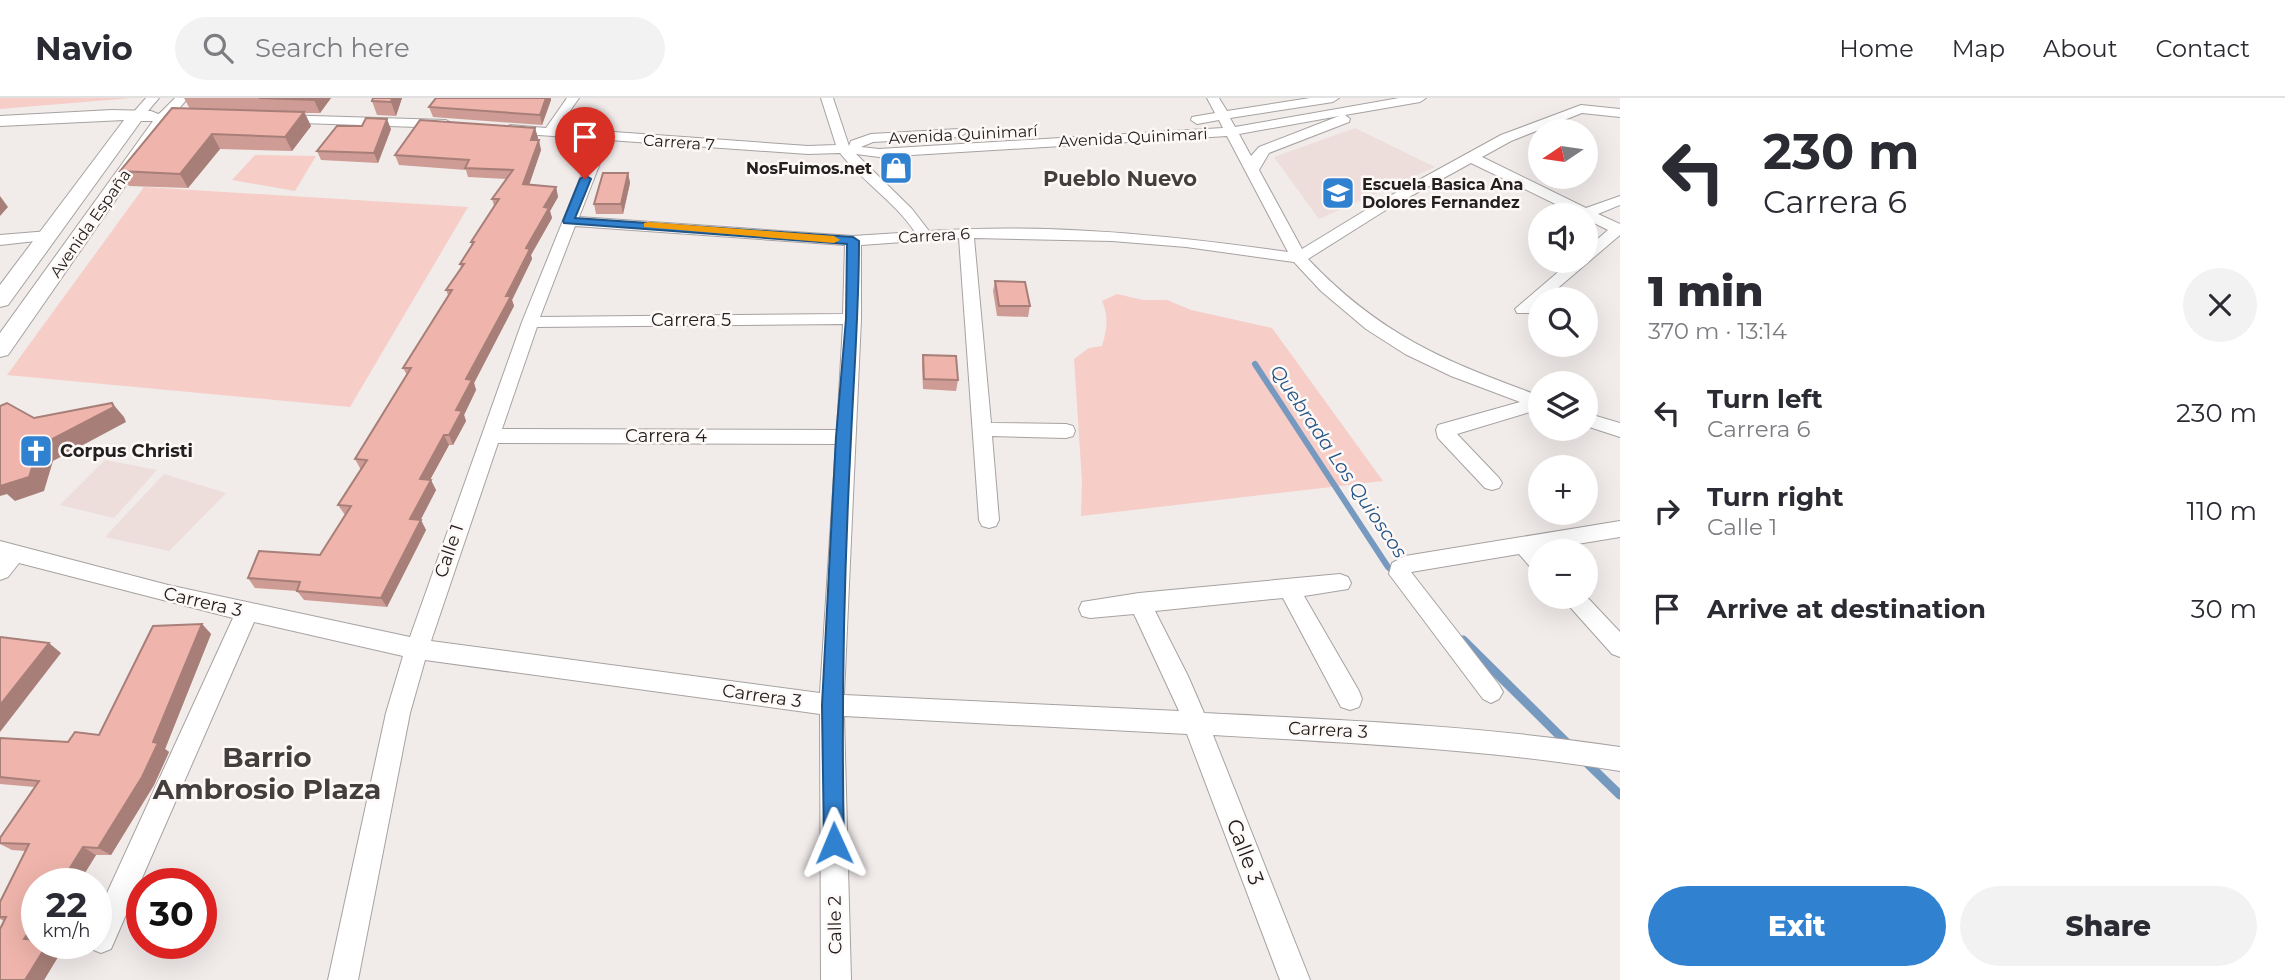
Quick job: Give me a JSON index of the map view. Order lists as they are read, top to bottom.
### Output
{
  "streets": {
    "street": [
      "Avenida Quinimarí",
      "Avenida Quinimari",
      "Carrera 7",
      "Avenida España",
      "Carrera 6",
      "Carrera 5",
      "Carrera 4",
      "Calle 1",
      "Carrera 3",
      "Calle 3",
      "Calle 2"
    ]
  },
  "crossings": [
    ["Avenida Quinimarí", "Avenida Quinimari"],
    ["Avenida Quinimarí", "Carrera 7"],
    ["Avenida Quinimari", "Carrera 7"],
    ["Carrera 7", "Calle 1"],
    ["Carrera 6", "Calle 1"],
    ["Carrera 6", "Calle 2"],
    ["Carrera 5", "Calle 1"],
    ["Carrera 5", "Calle 2"],
    ["Carrera 4", "Calle 1"],
    ["Carrera 4", "Calle 2"],
    ["Calle 1", "Carrera 3"],
    ["Carrera 3", "Calle 3"],
    ["Carrera 3", "Calle 2"]
  ],
  "districts": ["Pueblo Nuevo", "Barrio Ambrosio Plaza"],
  "water": ["Quebrada Los Quioscos"],
  "places": {
    "shop": ["NosFuimos.net"],
    "school or university": ["Escuela Basica Ana Dolores Fernandez"],
    "church": ["Corpus Christi"]
  },
  "north": "left",
  "page": {
    "header": "Navio",
    "search": "Search here",
    "nav": [
      "Home",
      "Map",
      "About",
      "Contact"
    ],
    "turn": ["230 m", "Carrera 6"],
    "map_buttons": ["+", "−"],
    "heading": ["1 min", "370 m · 13:14"],
    "list": [
      {
        "name": "Turn left",
        "note": "Carrera 6",
        "value": "230 m"
      },
      {
        "name": "Turn right",
        "note": "Calle 1",
        "value": "110 m"
      },
      {
        "name": "Arrive at destination",
        "value": "30 m"
      }
    ],
    "speed": "22 km/h",
    "limit": "30",
    "buttons": ["Exit", "Share"]
  }
}
